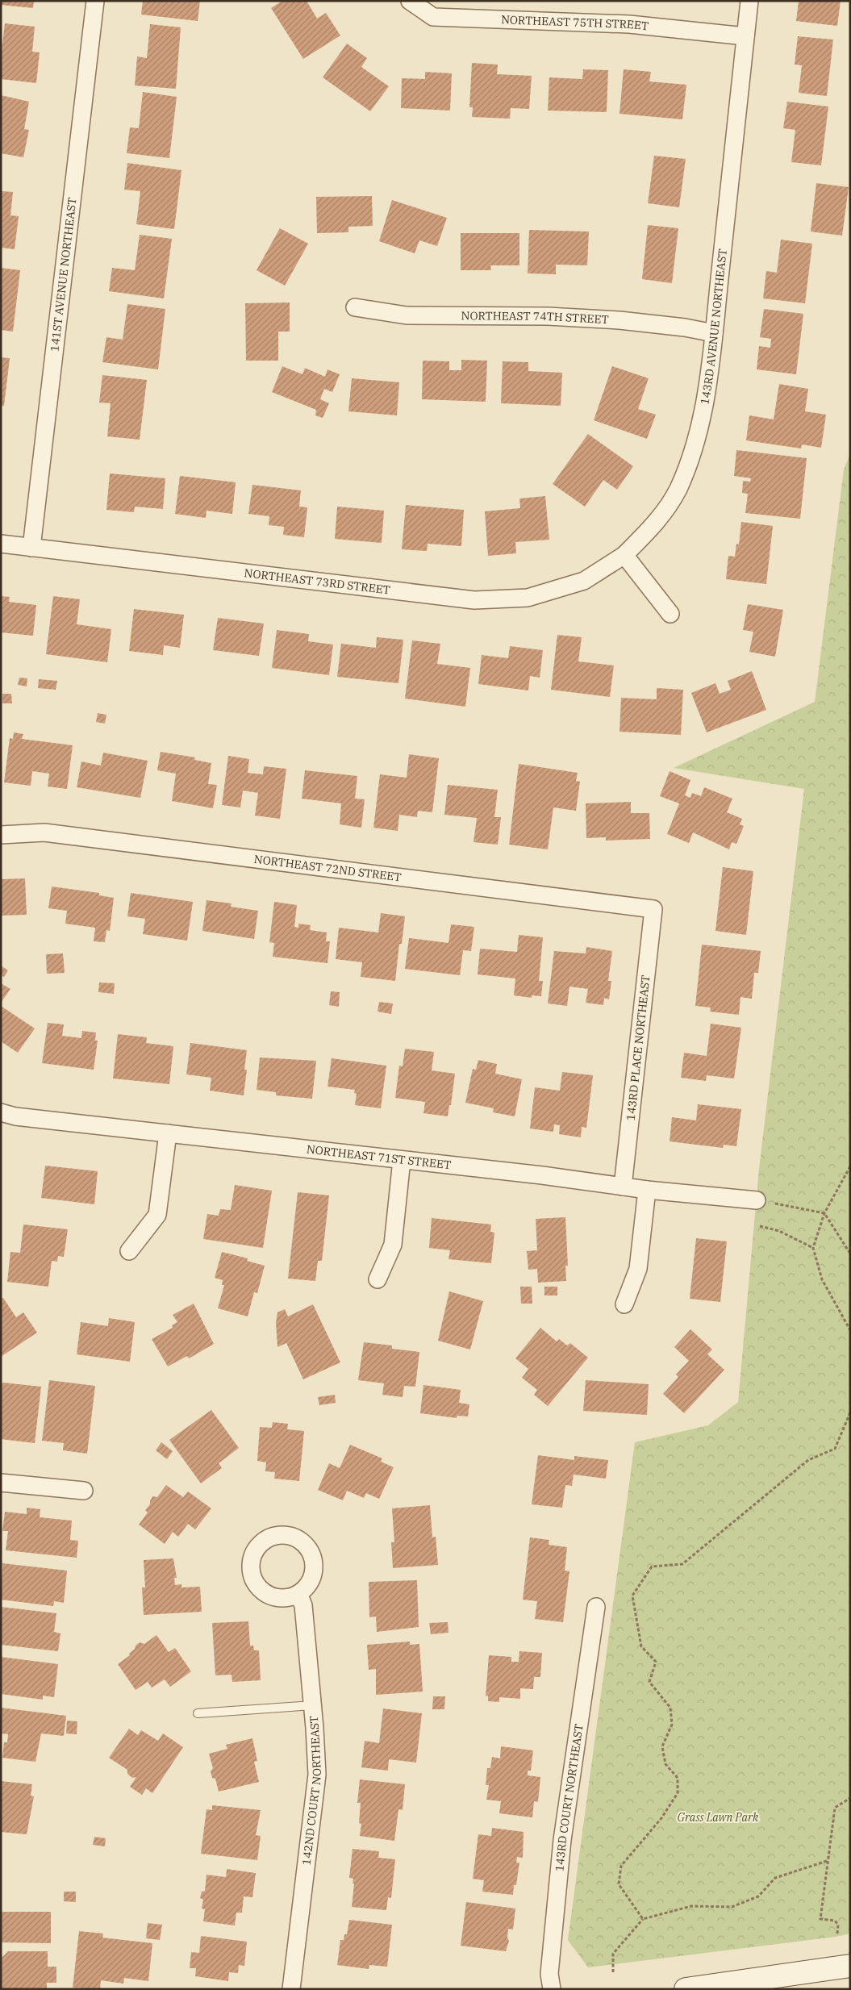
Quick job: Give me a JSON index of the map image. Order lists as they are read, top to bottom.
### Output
{
  "streets": {
    "street": [
      "NORTHEAST 75TH STREET",
      "141ST AVENUE NORTHEAST",
      "NORTHEAST 74TH STREET",
      "143RD AVENUE NORTHEAST",
      "NORTHEAST 73RD STREET",
      "NORTHEAST 72ND STREET",
      "143RD PLACE NORTHEAST",
      "NORTHEAST 71ST STREET",
      "142ND COURT NORTHEAST",
      "143RD COURT NORTHEAST"
    ]
  },
  "crossings": [
    ["NORTHEAST 75TH STREET", "143RD AVENUE NORTHEAST"],
    ["141ST AVENUE NORTHEAST", "NORTHEAST 73RD STREET"],
    ["NORTHEAST 74TH STREET", "143RD AVENUE NORTHEAST"],
    ["143RD AVENUE NORTHEAST", "NORTHEAST 73RD STREET"],
    ["NORTHEAST 72ND STREET", "143RD PLACE NORTHEAST"],
    ["143RD PLACE NORTHEAST", "NORTHEAST 71ST STREET"]
  ],
  "parks": ["Grass Lawn Park"]
}
